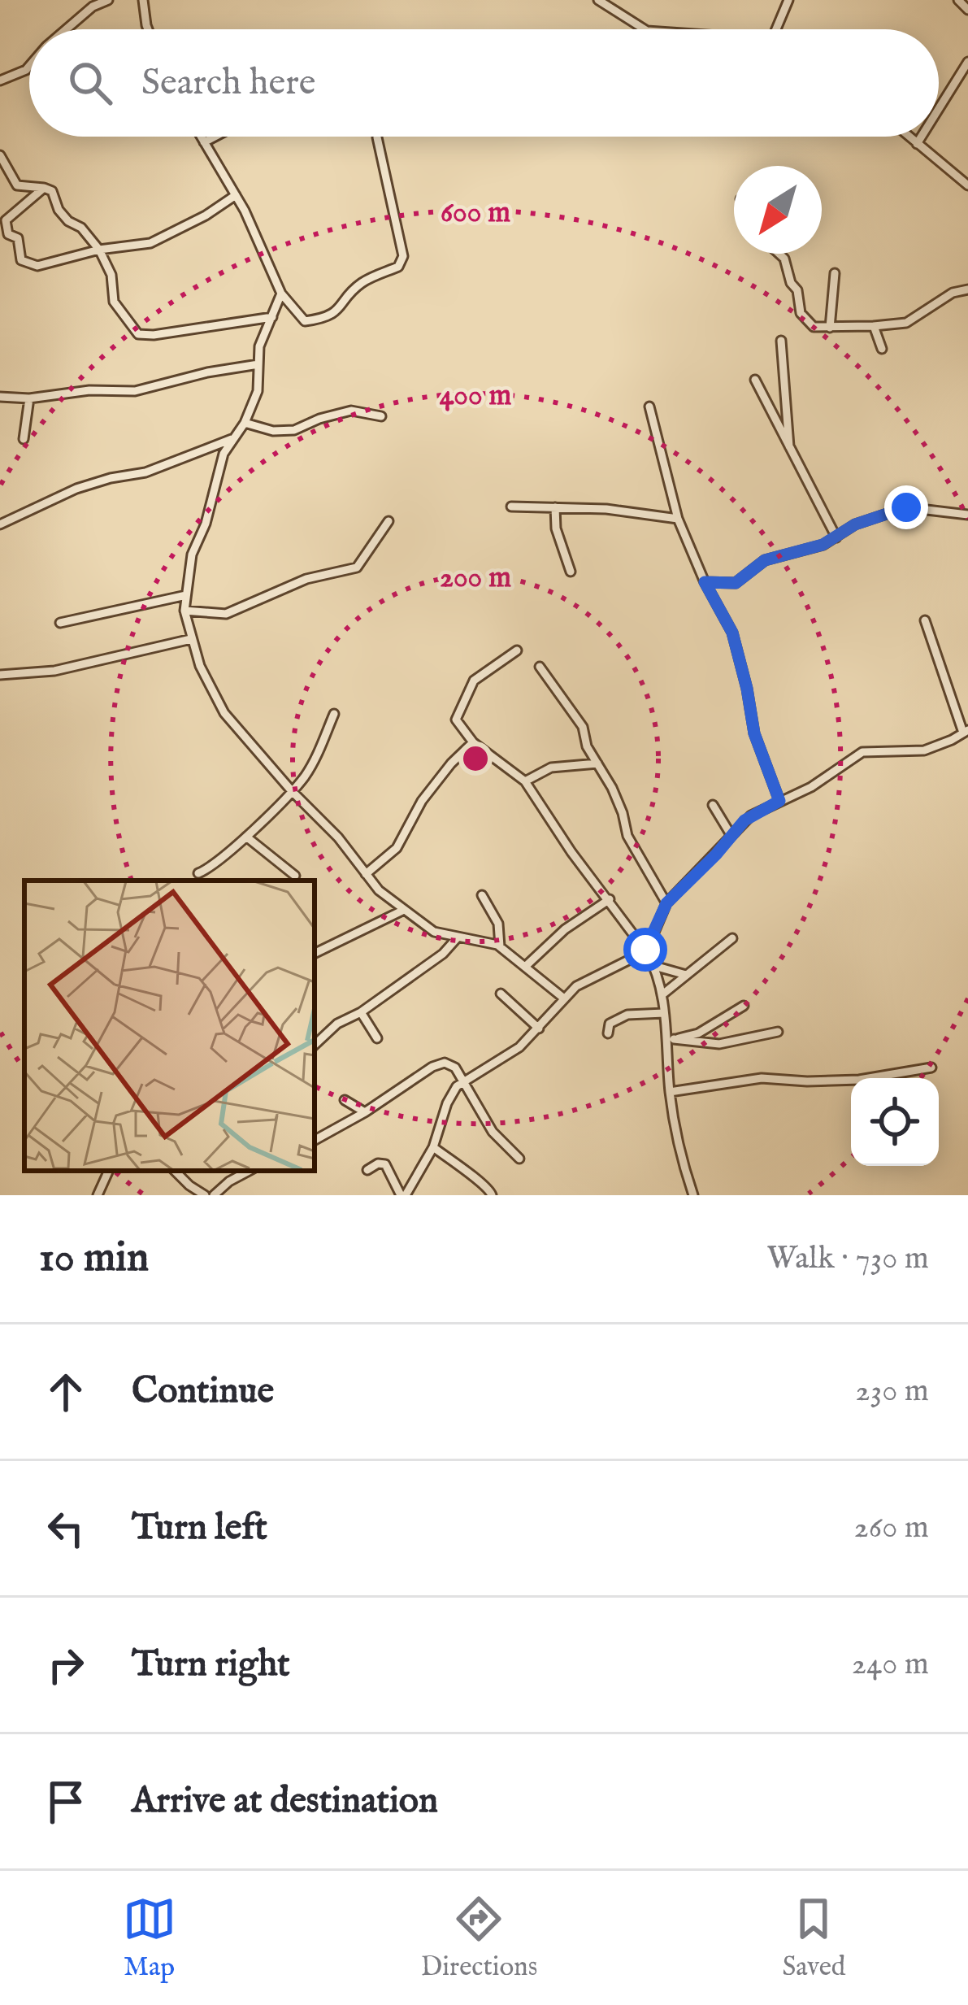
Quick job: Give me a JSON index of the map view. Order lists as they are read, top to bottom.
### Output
{
  "north": "bottom left",
  "page": {
    "search": "Search here",
    "heading": ["10 min", "Walk · 730 m"],
    "list": [
      ["Continue", "230 m"],
      ["Turn left", "260 m"],
      ["Turn right", "240 m"],
      "Arrive at destination"
    ],
    "nav": ["Map", "Directions", "Saved"]
  },
  "rings": ["600 m", "400 m", "200 m"]
}
